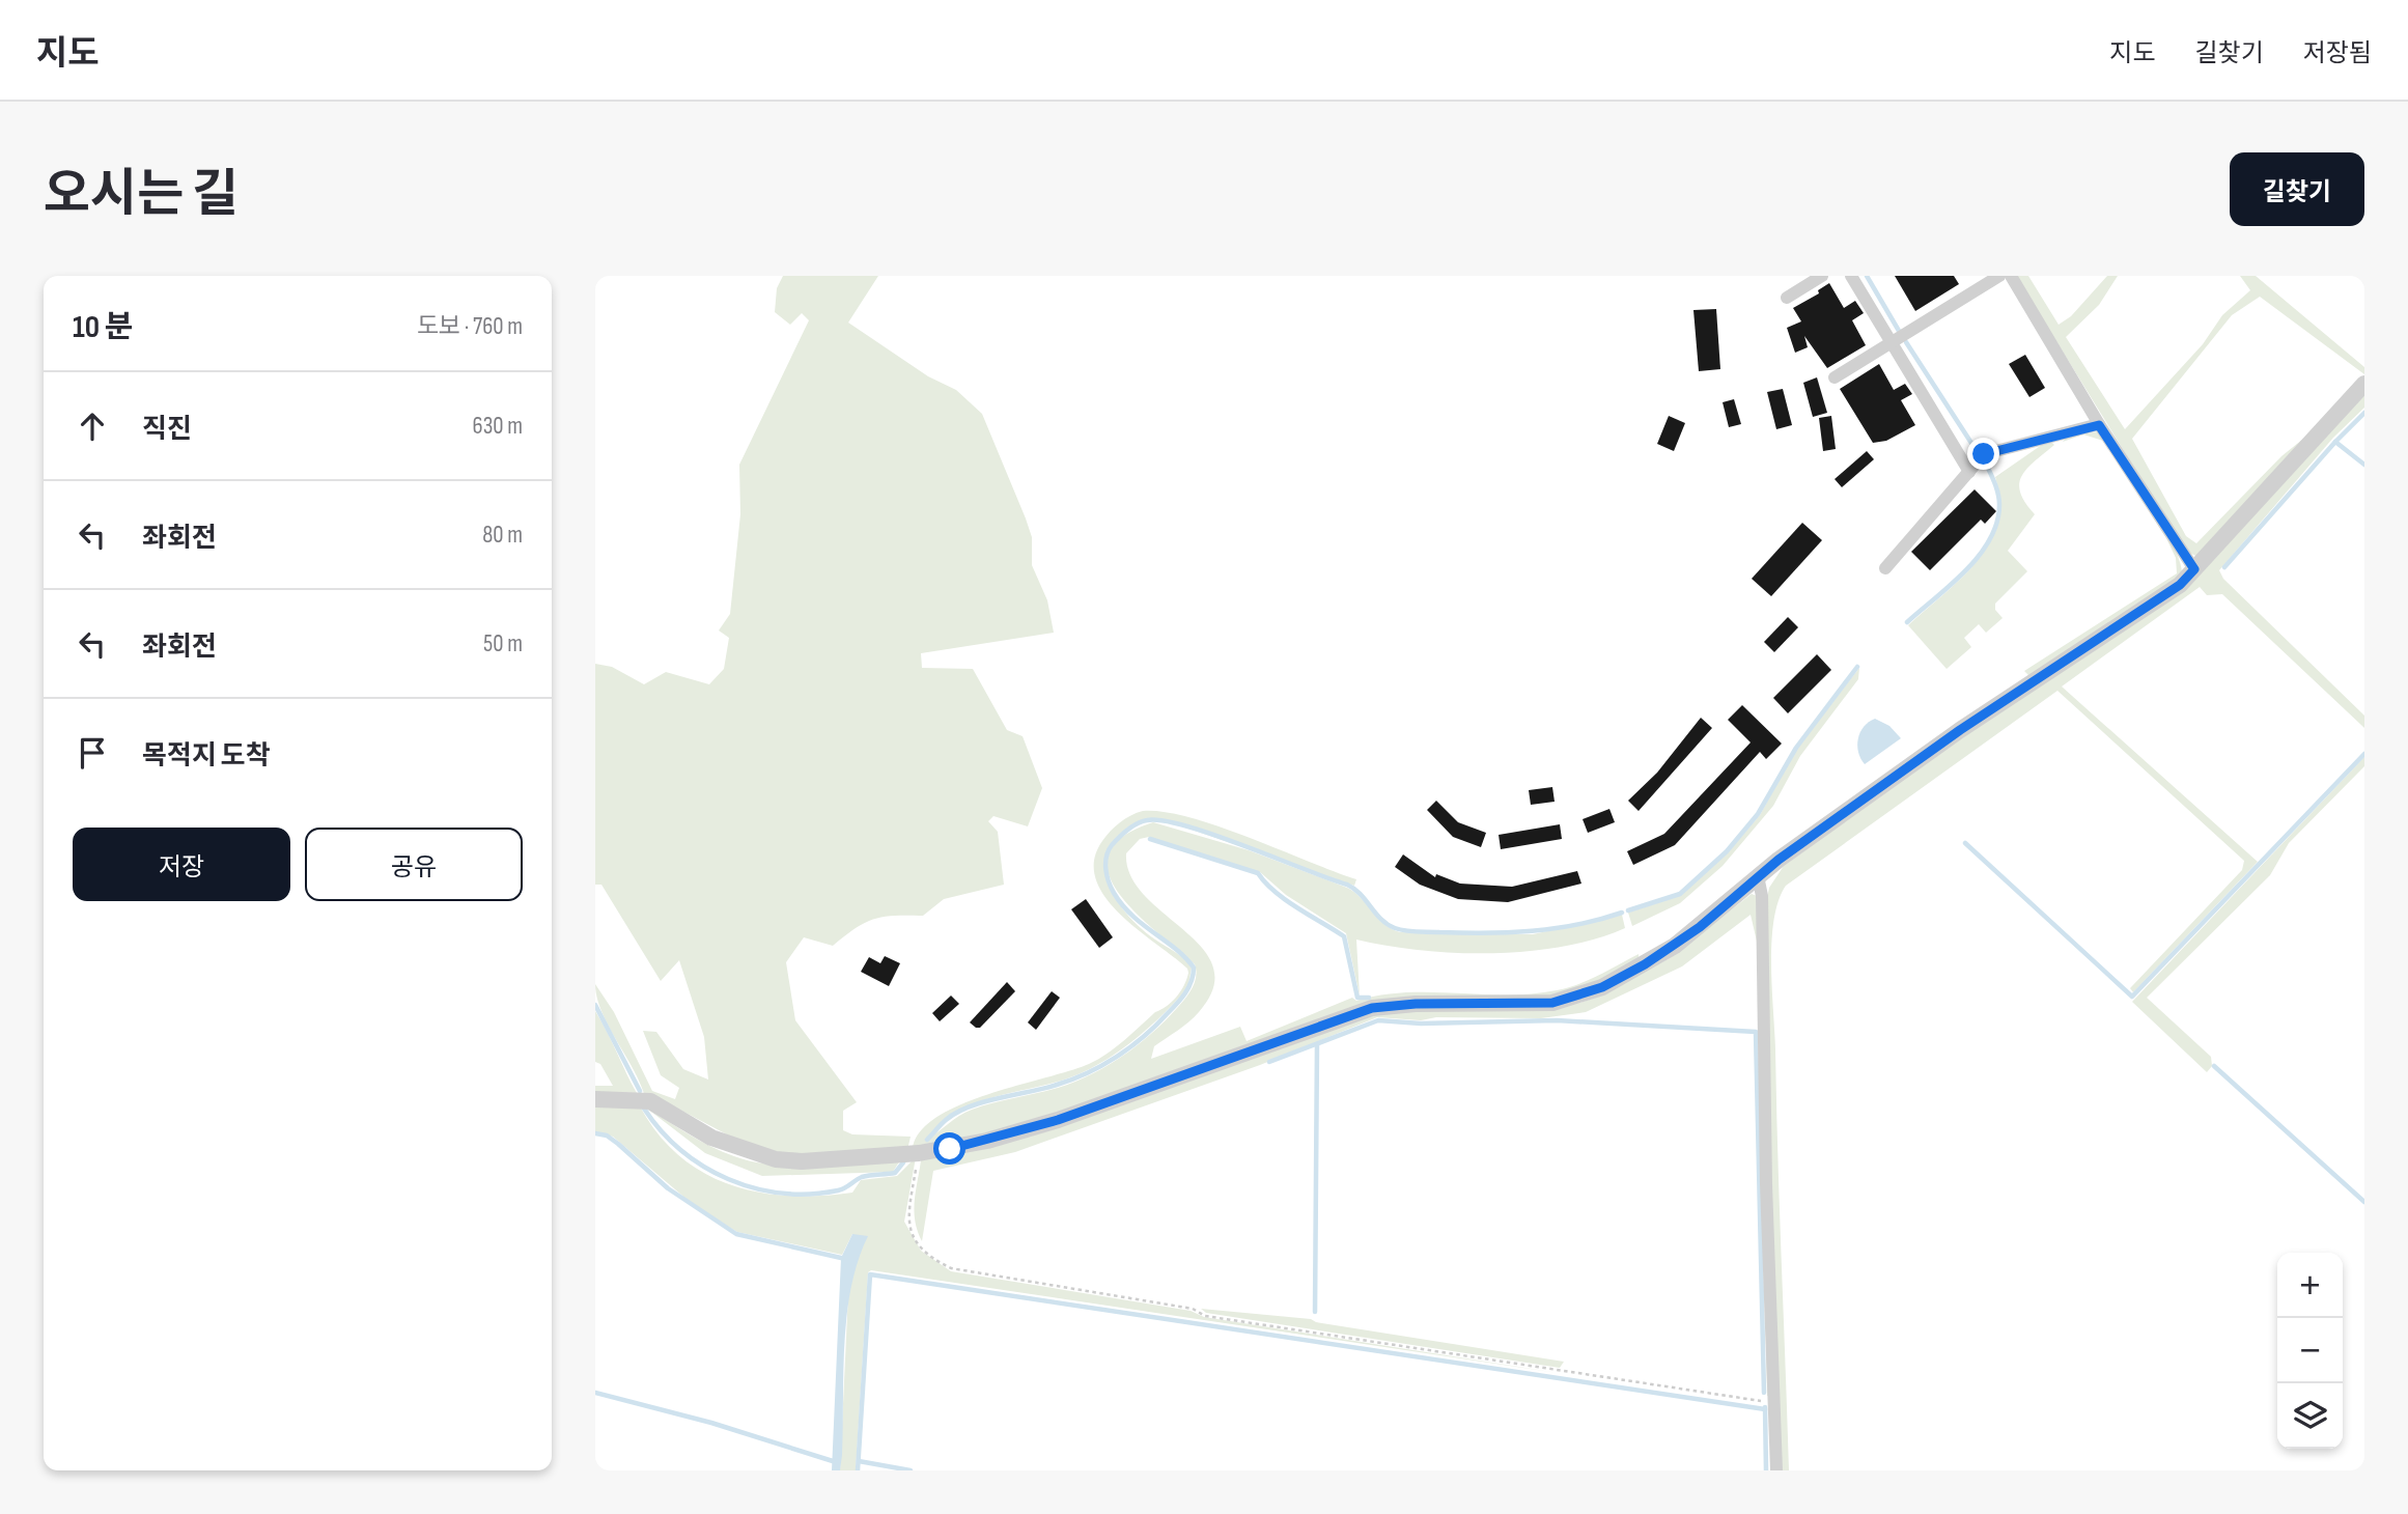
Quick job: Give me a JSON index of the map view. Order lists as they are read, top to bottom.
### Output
{
  "page": {
    "header": "지도",
    "nav": ["지도", "길찾기", "저장됨"],
    "title": "오시는 길",
    "buttons": [
      "길찾기",
      ["저장", "공유"]
    ],
    "heading": ["10 분", "도보 · 760 m"],
    "list": [
      ["직진", "630 m"],
      ["좌회전", "80 m"],
      ["좌회전", "50 m"],
      "목적지 도착"
    ],
    "map_buttons": ["+", "−"]
  }
}
